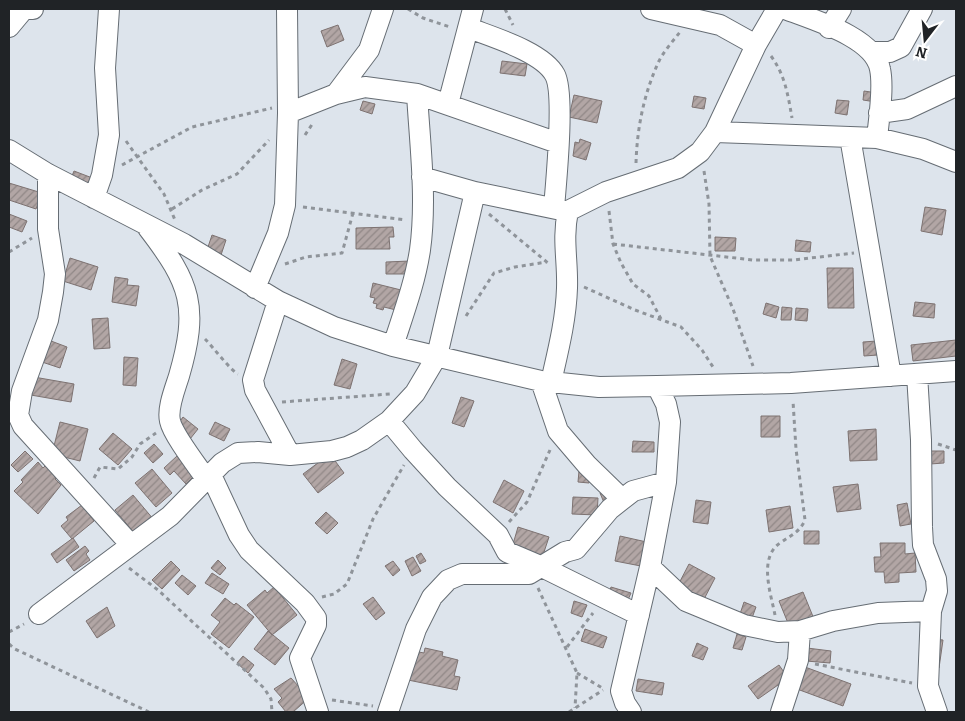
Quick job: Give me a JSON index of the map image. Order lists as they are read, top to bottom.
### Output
{
  "north": "bottom"
}
